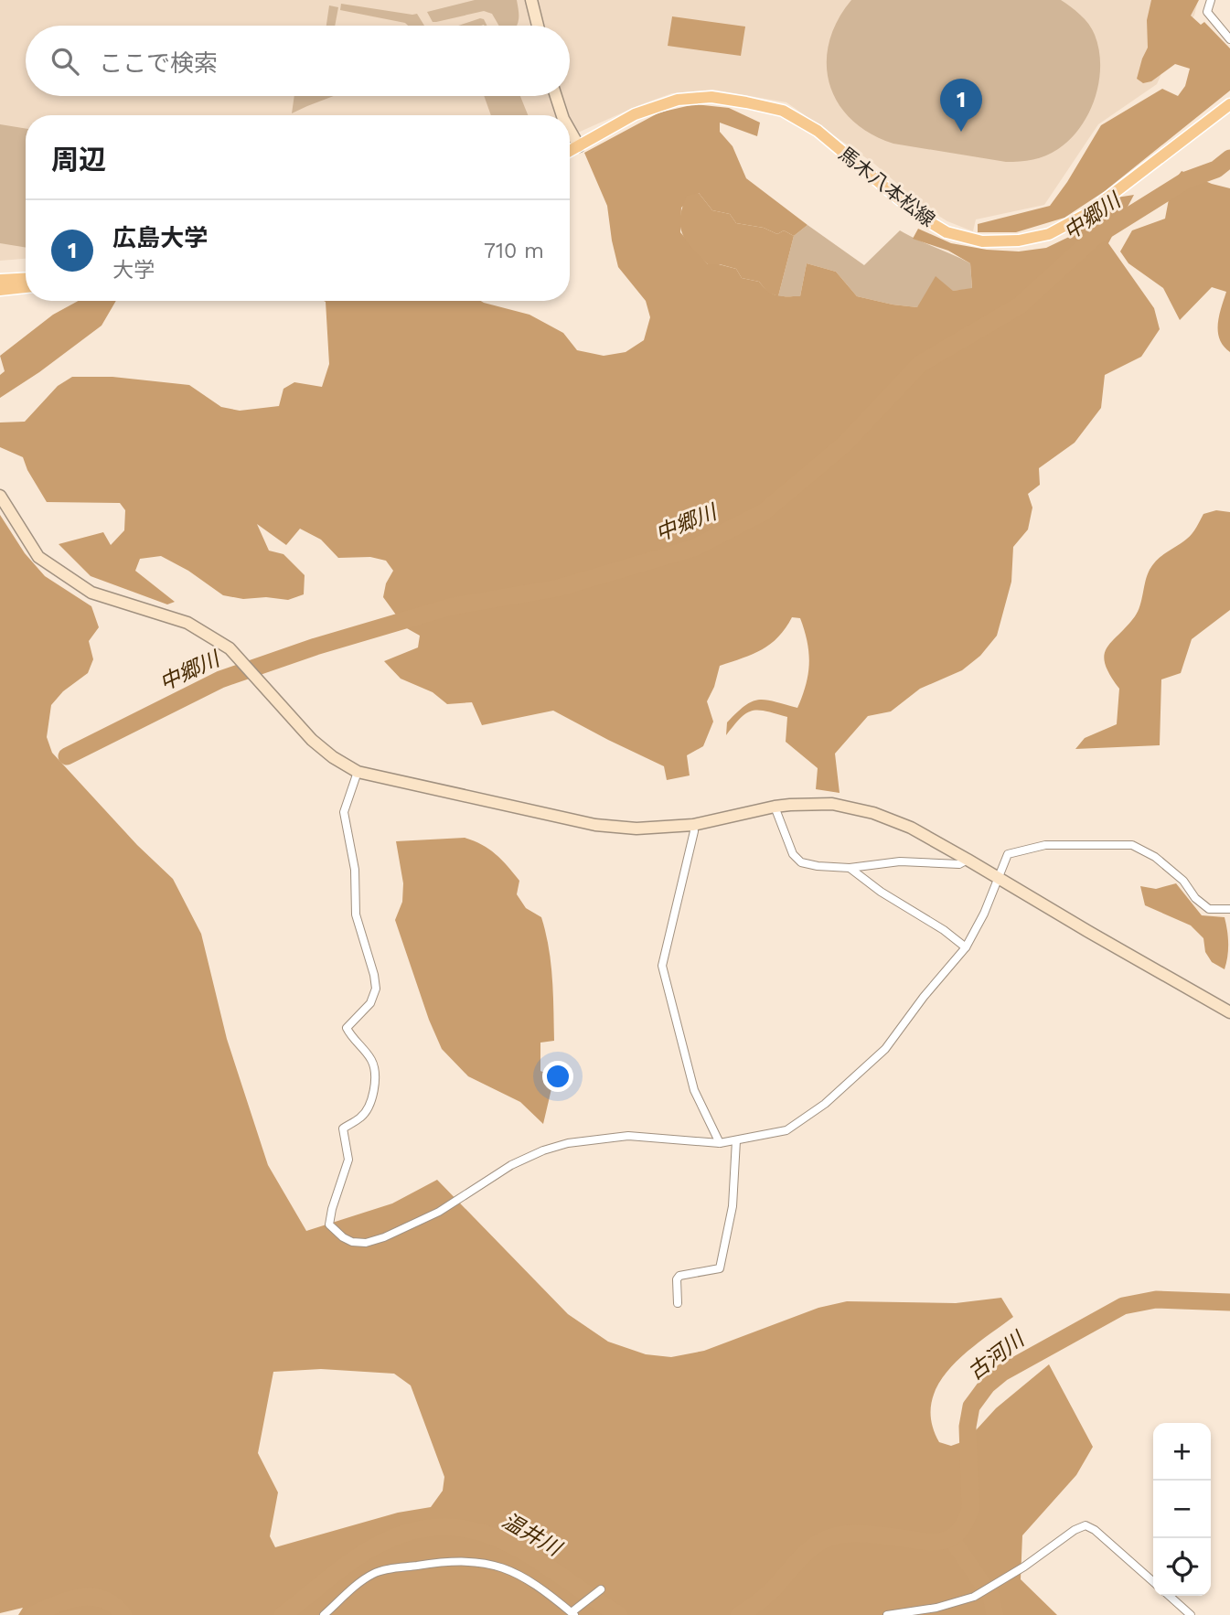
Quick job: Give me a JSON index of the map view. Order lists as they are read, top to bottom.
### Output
{
  "streets": {
    "main road": ["馬木八本松線"]
  },
  "water": ["中郷川", "古河川", "温井川"],
  "page": {
    "search": "ここで検索",
    "pins": "1",
    "heading": "周辺",
    "list": [
      {
        "mark": "1",
        "name": "広島大学",
        "note": "大学",
        "value": "710 m"
      }
    ],
    "map_buttons": ["+", "−"]
  }
}
